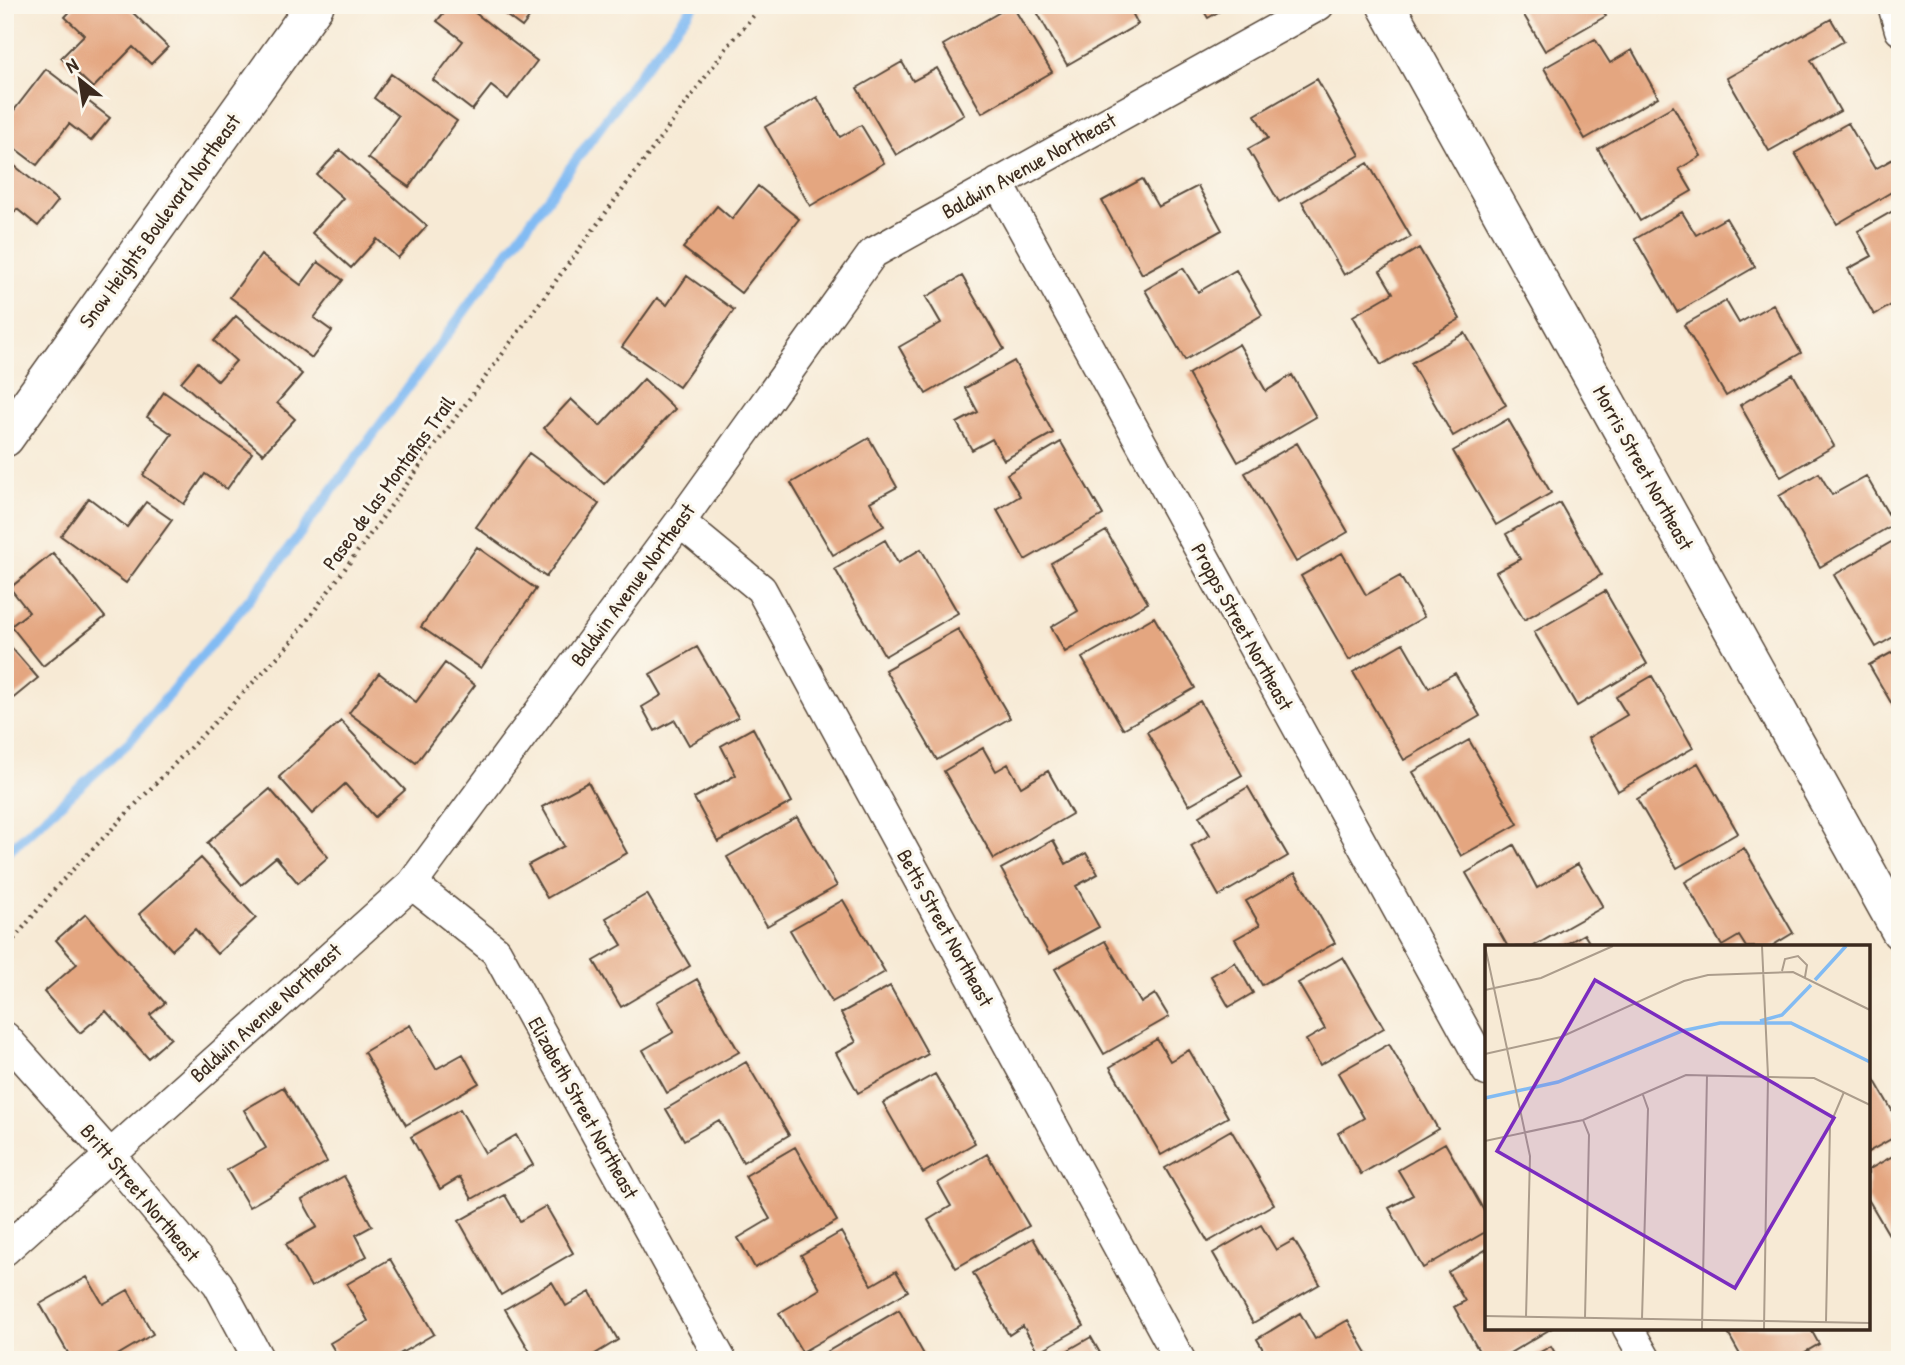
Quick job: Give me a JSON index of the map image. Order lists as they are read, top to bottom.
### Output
{
  "streets": {
    "street": [
      "Baldwin Avenue Northeast",
      "Snow Heights Boulevard Northeast",
      "Morris Street Northeast",
      "Propps Street Northeast",
      "Betts Street Northeast",
      "Elizabeth Street Northeast",
      "Britt Street Northeast"
    ],
    "path": ["Paseo de las Montañas Trail"]
  },
  "crossings": [
    ["Baldwin Avenue Northeast", "Propps Street Northeast"],
    ["Baldwin Avenue Northeast", "Betts Street Northeast"],
    ["Baldwin Avenue Northeast", "Elizabeth Street Northeast"],
    ["Baldwin Avenue Northeast", "Britt Street Northeast"]
  ],
  "north": "top left"
}
